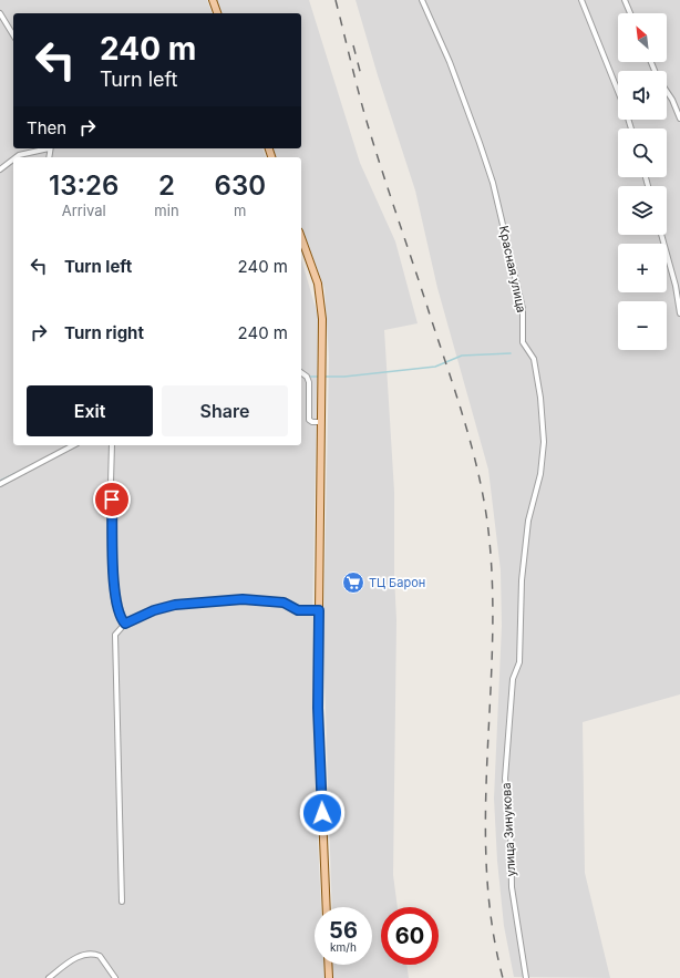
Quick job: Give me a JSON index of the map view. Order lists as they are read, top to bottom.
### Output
{
  "streets": {
    "street": ["Красная улица", "улица Зинукова"]
  },
  "crossings": [
    ["Красная улица", "улица Зинукова"]
  ],
  "places": {
    "supermarket": ["ТЦ Барон"]
  },
  "north": "top left",
  "page": {
    "map_buttons": ["+", "−"],
    "turn": ["240 m", "Turn left"],
    "then": "Then",
    "eta": [
      "13:26",
      "Arrival",
      "2",
      "min",
      "630",
      "m"
    ],
    "list": [
      {
        "name": "Turn left",
        "value": "240 m"
      },
      {
        "name": "Turn right",
        "value": "240 m"
      }
    ],
    "buttons": ["Exit", "Share"],
    "speed": "56 km/h",
    "limit": "60"
  }
}
